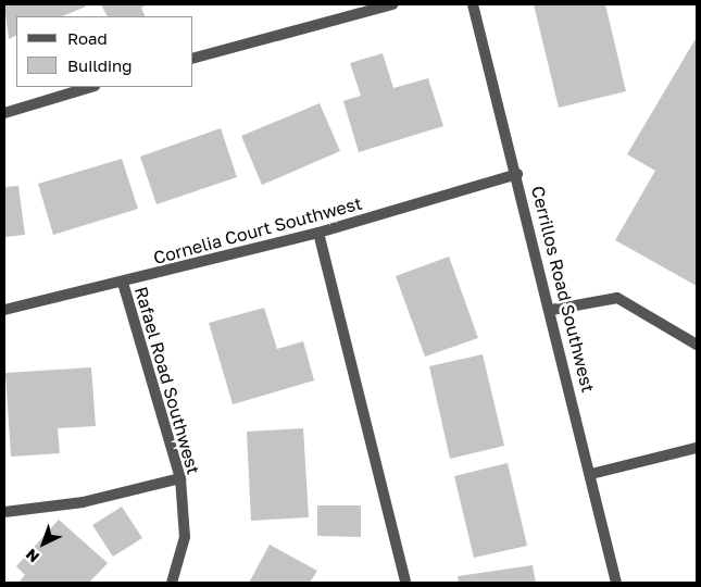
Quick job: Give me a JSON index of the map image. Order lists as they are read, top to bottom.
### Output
{
  "streets": {
    "street": ["Cornelia Court Southwest", "Cerrillos Road Southwest", "Rafael Road Southwest"]
  },
  "crossings": [
    ["Cornelia Court Southwest", "Cerrillos Road Southwest"],
    ["Cornelia Court Southwest", "Rafael Road Southwest"]
  ],
  "legend": ["Road", "Building"],
  "north": "bottom left"
}
